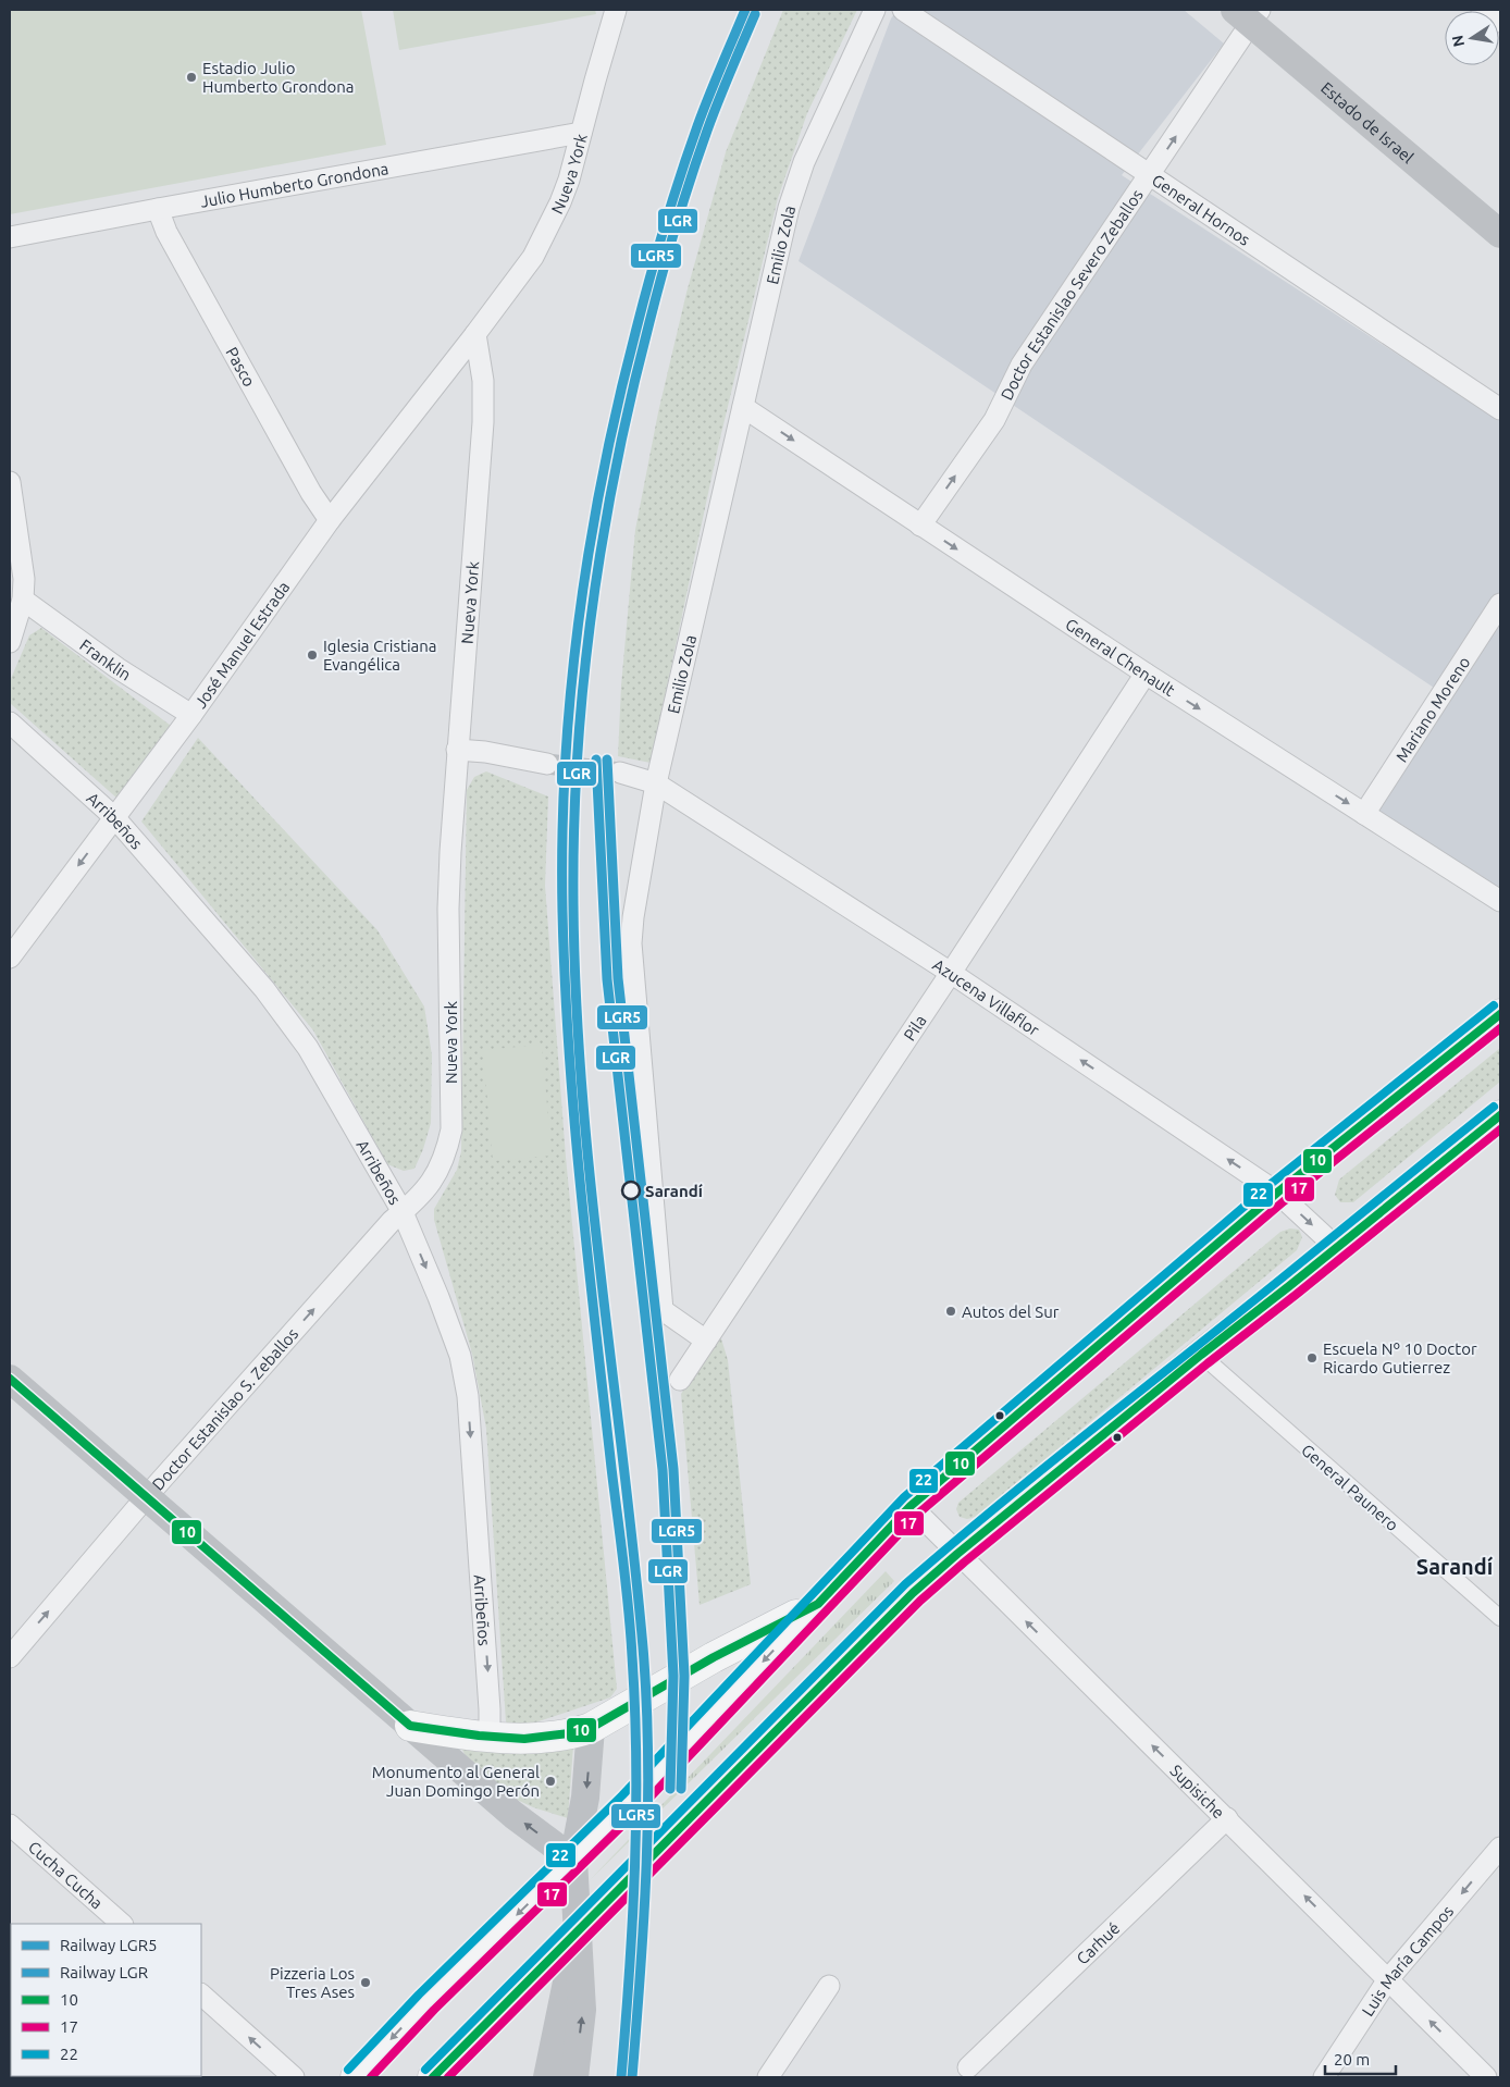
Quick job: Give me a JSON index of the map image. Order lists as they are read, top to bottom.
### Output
{
  "streets": {
    "main road": ["Estado de Israel"],
    "street": [
      "Nueva York",
      "Julio Humberto Grondona",
      "General Hornos",
      "Emilio Zola",
      "Doctor Estanislao Severo Zeballos",
      "Pasco",
      "José Manuel Estrada",
      "General Chenault",
      "Franklin",
      "Mariano Moreno",
      "Arribeños",
      "Azucena Villaflor",
      "Pila",
      "Doctor Estanislao S. Zeballos",
      "General Paunero",
      "Supisiche",
      "Cucha Cucha",
      "Carhué",
      "Luis María Campos"
    ]
  },
  "crossings": [
    ["Estado de Israel", "Doctor Estanislao Severo Zeballos"],
    ["Nueva York", "Julio Humberto Grondona"],
    ["Nueva York", "José Manuel Estrada"],
    ["Nueva York", "Arribeños"],
    ["Nueva York", "Doctor Estanislao S. Zeballos"],
    ["Julio Humberto Grondona", "Pasco"],
    ["General Hornos", "Doctor Estanislao Severo Zeballos"],
    ["Emilio Zola", "General Chenault"],
    ["Emilio Zola", "Azucena Villaflor"],
    ["Emilio Zola", "Pila"],
    ["Doctor Estanislao Severo Zeballos", "General Chenault"],
    ["Pasco", "José Manuel Estrada"],
    ["José Manuel Estrada", "Franklin"],
    ["José Manuel Estrada", "Arribeños"],
    ["General Chenault", "Mariano Moreno"],
    ["General Chenault", "Pila"],
    ["Arribeños", "Doctor Estanislao S. Zeballos"],
    ["Azucena Villaflor", "Pila"],
    ["Supisiche", "Carhué"],
    ["Supisiche", "Luis María Campos"]
  ],
  "one_way": [
    "Doctor Estanislao Severo Zeballos",
    "General Chenault",
    "Arribeños",
    "Doctor Estanislao S. Zeballos",
    "Supisiche",
    "Luis María Campos"
  ],
  "districts": ["Sarandí"],
  "places": [
    "Estadio Julio Humberto Grondona",
    "Iglesia Cristiana Evangélica",
    "Sarandí",
    "Autos del Sur",
    "Escuela Nº 10 Doctor Ricardo Gutierrez",
    "Monumento al General Juan Domingo Perón",
    "Pizzeria Los Tres Ases"
  ],
  "lines": [
    "rail line LGR5",
    "rail line LGR",
    "transit line 22",
    "transit line 10",
    "transit line 17"
  ],
  "legend": [
    "Railway LGR5",
    "Railway LGR",
    "10",
    "17",
    "22"
  ],
  "scale_bar": "20 m",
  "north": "left"
}
